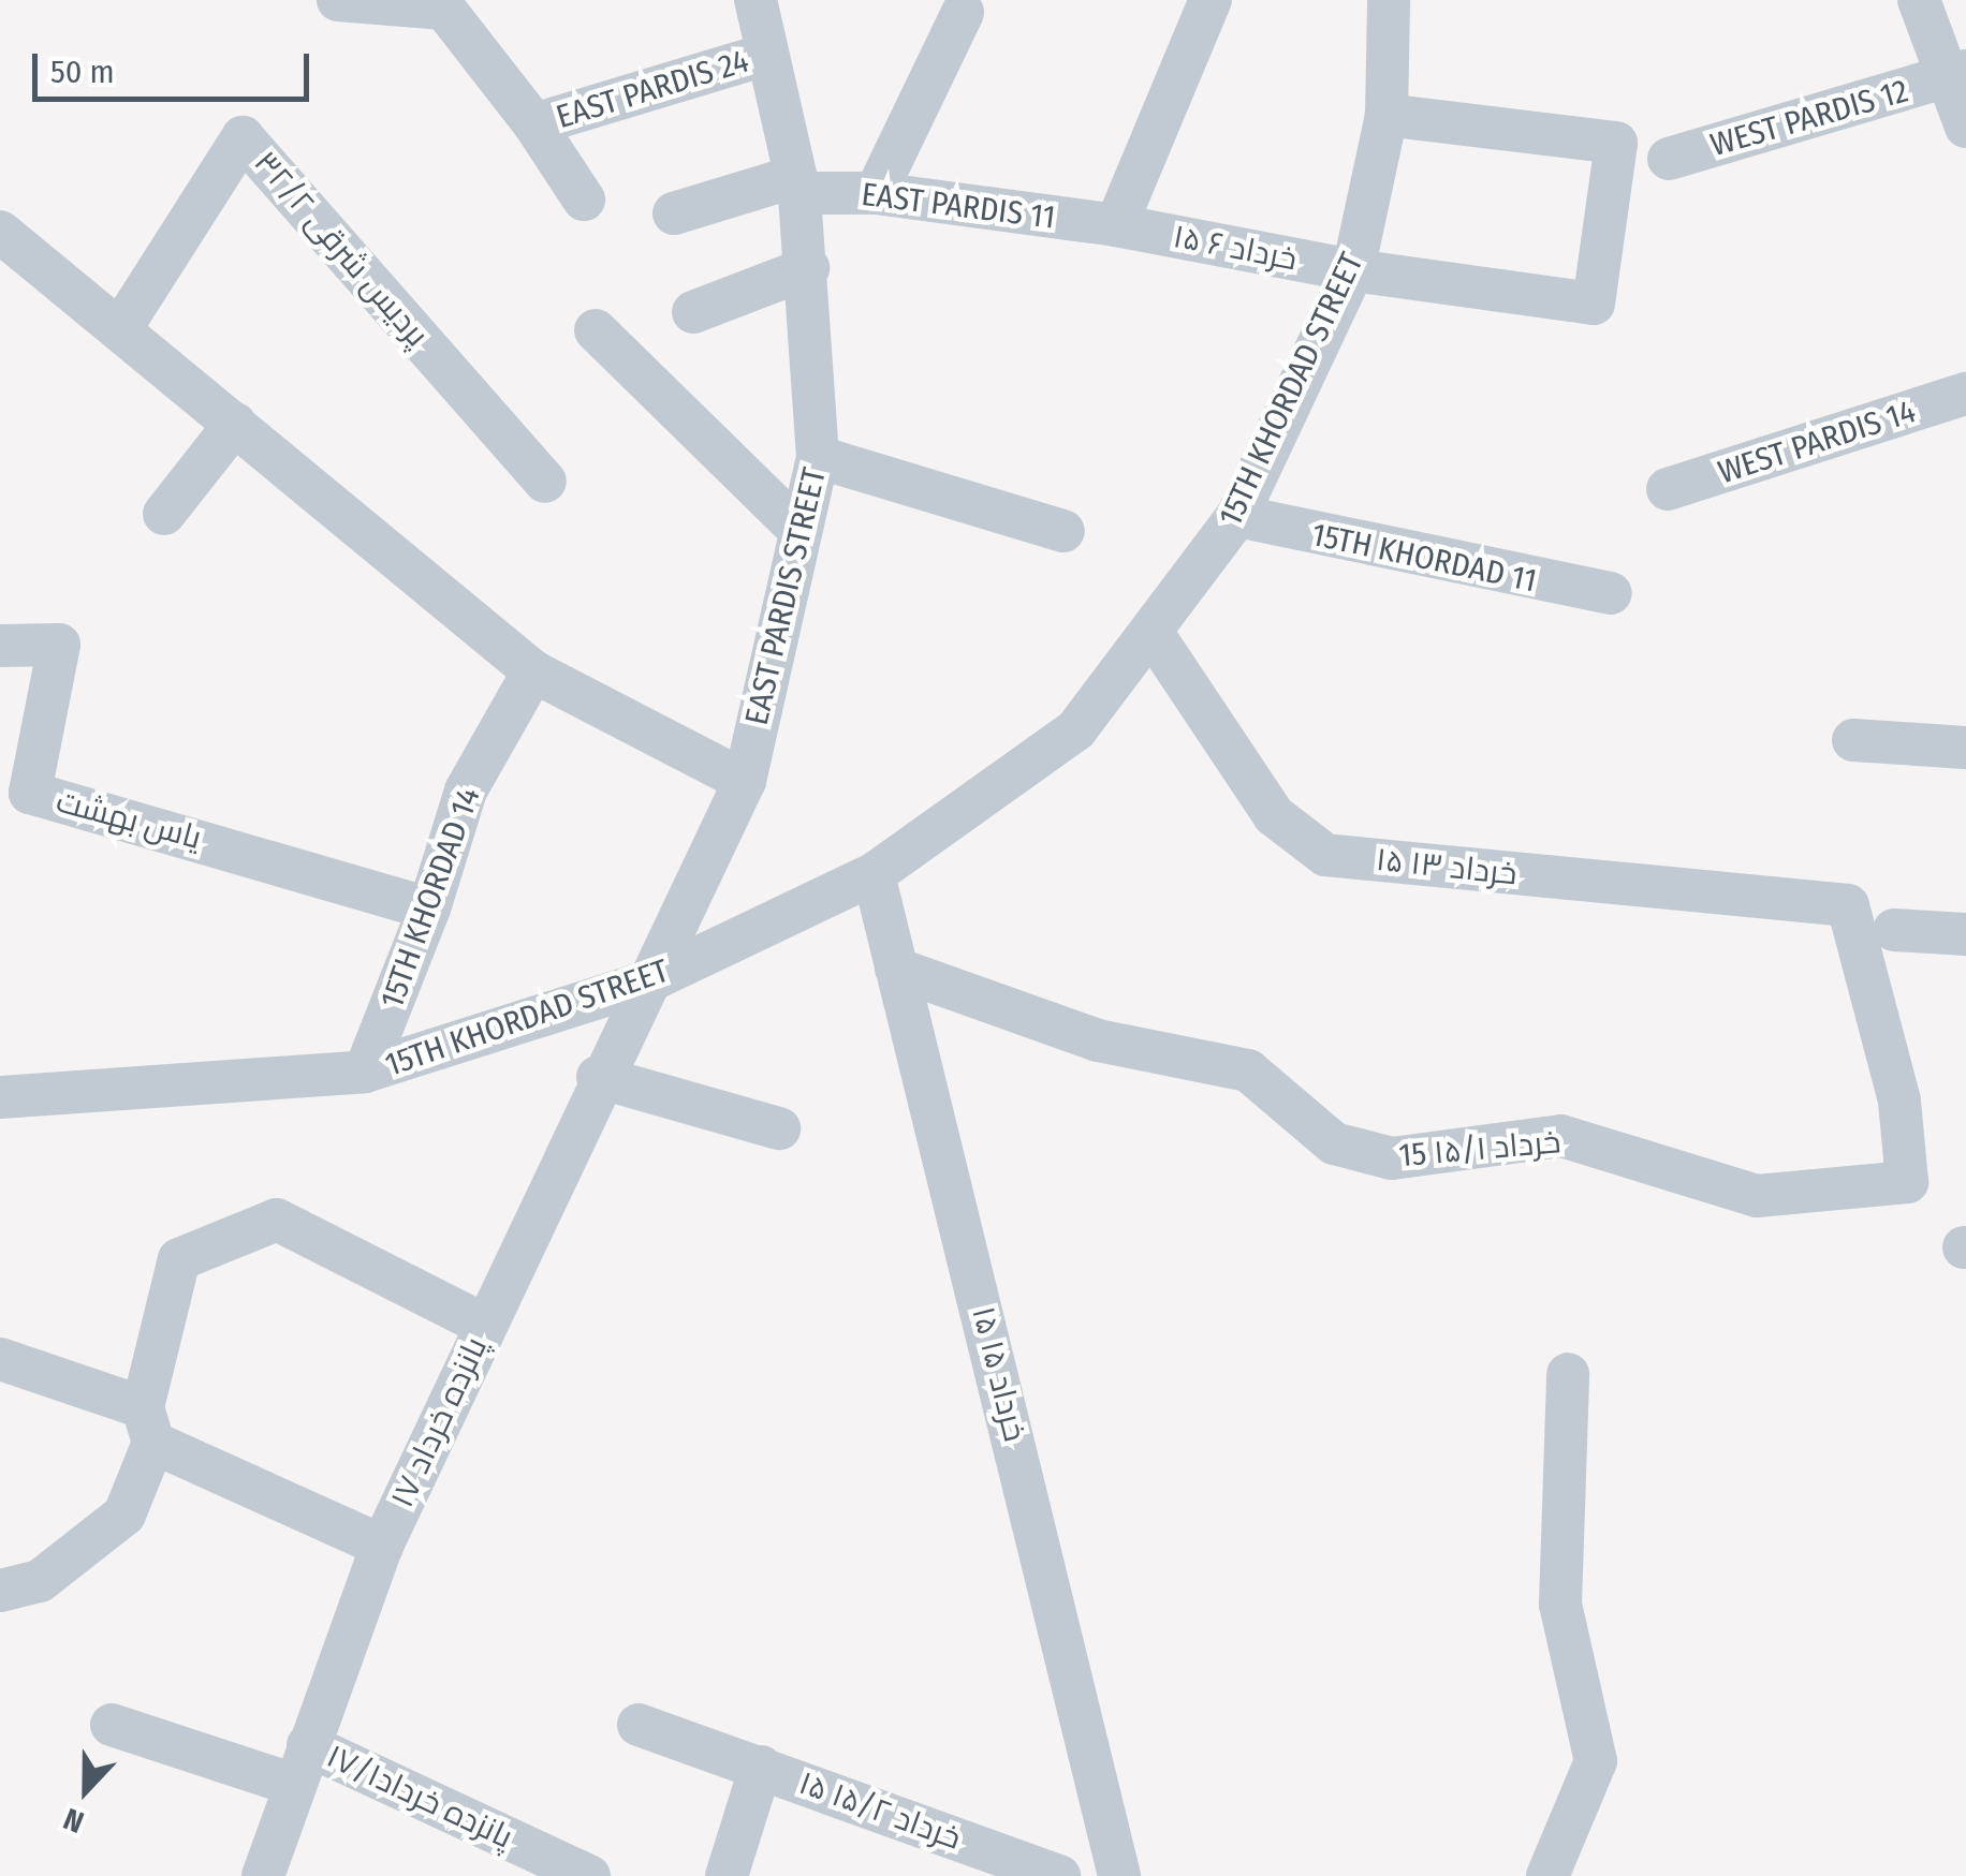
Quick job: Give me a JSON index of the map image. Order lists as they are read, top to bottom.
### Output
{
  "streets": {
    "street": [
      "EAST PARDIS 24",
      "WEST PARDIS 12",
      "EAST PARDIS 11",
      "۱۵ خرداد ۶",
      "پردیس شرقی ۳۲/۲",
      "15TH KHORDAD STREET",
      "WEST PARDIS 14",
      "15TH KHORDAD 11",
      "EAST PARDIS STREET",
      "یاس بهشت",
      "۱۵ خرداد ۱۳",
      "15TH KHORDAD 14",
      "15 خرداد ۱۵/۱",
      "۱۵ خرداد ۱۵",
      "پانزده خرداد ۱۷",
      "پانزده خرداد۱۷/۱",
      "۱۵ خرداد ۱۵/۲"
    ]
  },
  "crossings": [
    ["EAST PARDIS 24", "EAST PARDIS STREET"],
    ["EAST PARDIS 11", "۱۵ خرداد ۶"],
    ["EAST PARDIS 11", "EAST PARDIS STREET"],
    ["۱۵ خرداد ۶", "15TH KHORDAD STREET"],
    ["15TH KHORDAD STREET", "15TH KHORDAD 11"],
    ["15TH KHORDAD STREET", "EAST PARDIS STREET"],
    ["15TH KHORDAD STREET", "۱۵ خرداد ۱۳"],
    ["15TH KHORDAD STREET", "15TH KHORDAD 14"],
    ["15TH KHORDAD STREET", "۱۵ خرداد ۱۵"],
    ["15TH KHORDAD STREET", "پانزده خرداد ۱۷"],
    ["EAST PARDIS STREET", "پانزده خرداد ۱۷"],
    ["یاس بهشت", "15TH KHORDAD 14"],
    ["۱۵ خرداد ۱۳", "15 خرداد ۱۵/۱"],
    ["15 خرداد ۱۵/۱", "۱۵ خرداد ۱۵"],
    ["پانزده خرداد ۱۷", "پانزده خرداد۱۷/۱"]
  ],
  "scale_bar": "50 m",
  "north": "bottom"
}
